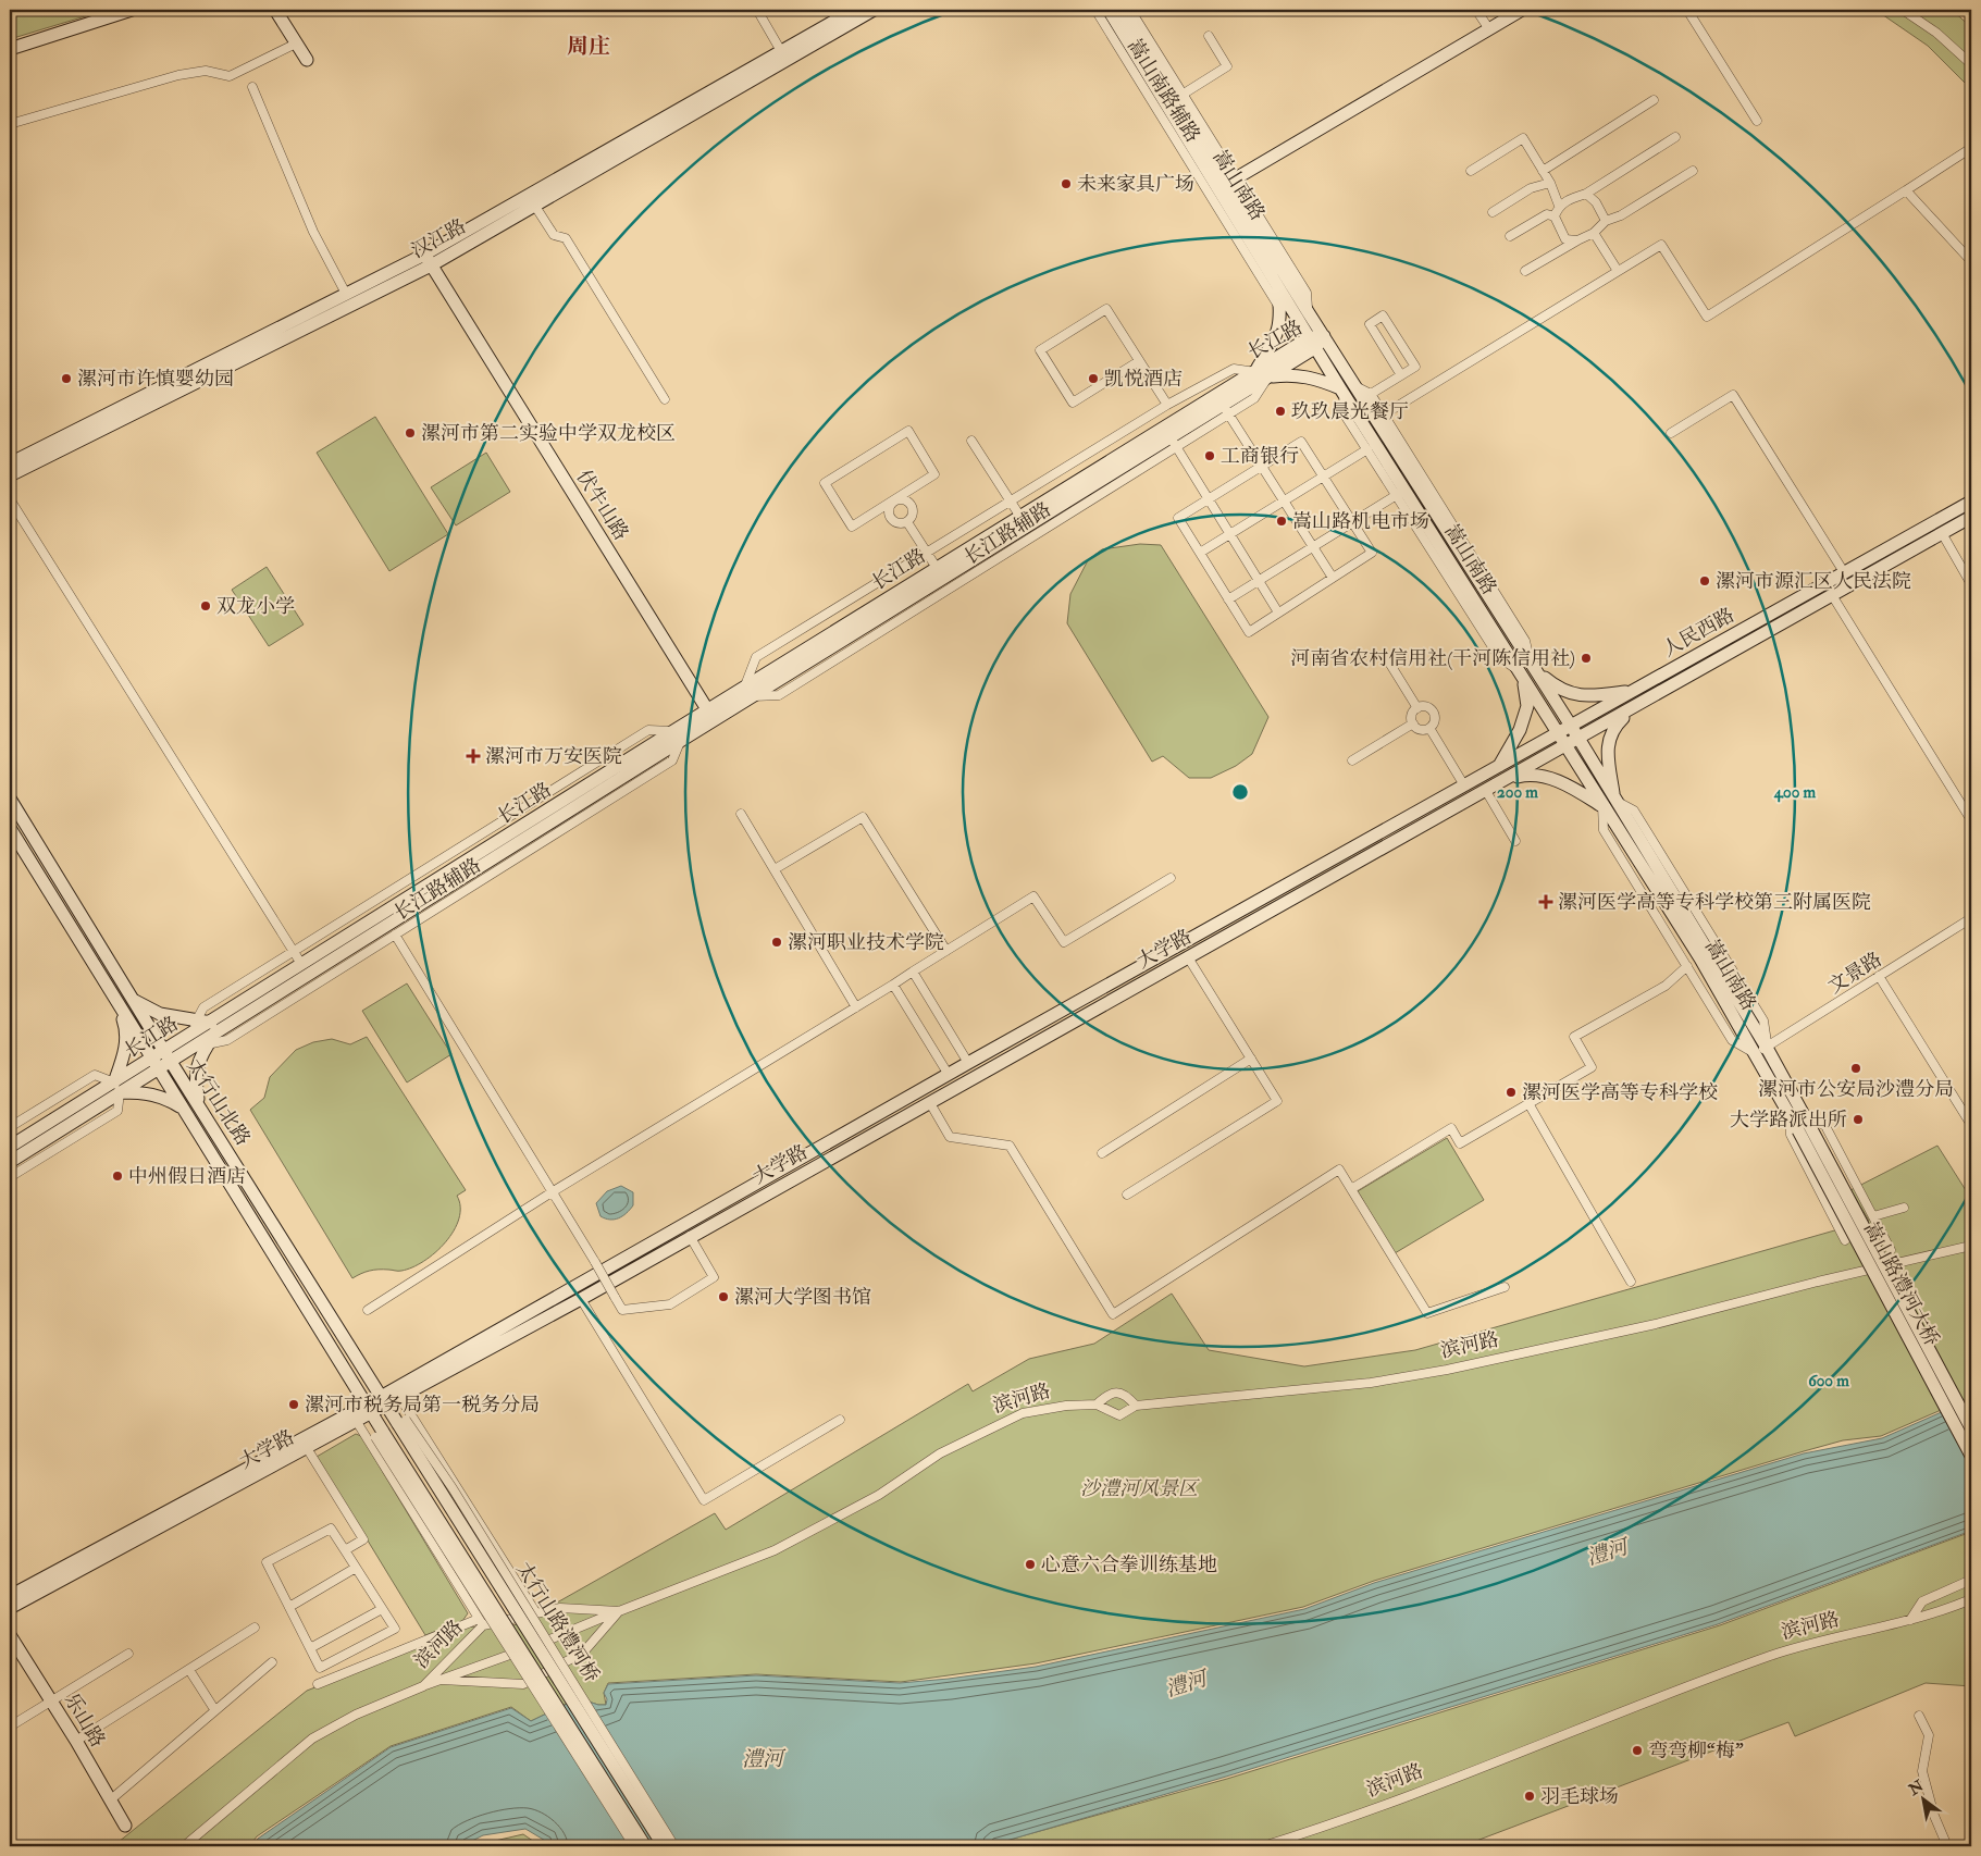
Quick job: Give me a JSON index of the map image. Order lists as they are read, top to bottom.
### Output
{
  "streets": {
    "main road": [
      "嵩山南路",
      "汉江路",
      "长江路",
      "伏牛山路",
      "人民西路",
      "大学路",
      "太行山北路",
      "嵩山路澧河大桥",
      "太行山路澧河桥",
      "乐山路"
    ],
    "street": [
      "嵩山南路辅路",
      "长江路辅路",
      "文景路",
      "滨河路"
    ]
  },
  "crossings": [
    ["嵩山南路辅路", "嵩山南路"],
    ["嵩山南路", "长江路"],
    ["嵩山南路", "人民西路"],
    ["嵩山南路", "大学路"],
    ["嵩山南路", "文景路"],
    ["嵩山南路", "嵩山路澧河大桥"],
    ["汉江路", "伏牛山路"],
    ["长江路", "伏牛山路"],
    ["长江路", "长江路辅路"],
    ["长江路", "太行山北路"],
    ["人民西路", "大学路"],
    ["大学路", "太行山北路"],
    ["太行山北路", "太行山路澧河桥"],
    ["滨河路", "太行山路澧河桥"]
  ],
  "districts": ["周庄"],
  "water": ["澧河"],
  "parks": ["沙澧河风景区"],
  "places": {
    "other": [
      "未来家具广场",
      "漯河市许慎婴幼园",
      "凯悦酒店",
      "玖玖晨光餐厅",
      "漯河市第二实验中学双龙校区",
      "工商银行",
      "嵩山路机电市场",
      "漯河市源汇区人民法院",
      "双龙小学",
      "河南省农村信用社(干河陈信用社)",
      "漯河职业技术学院",
      "漯河市公安局沙澧分局",
      "漯河医学高等专科学校",
      "大学路派出所",
      "中州假日酒店",
      "漯河大学图书馆",
      "漯河市税务局第一税务分局",
      "心意六合拳训练基地",
      "弯弯柳“梅”",
      "羽毛球场"
    ],
    "health": ["漯河市万安医院", "漯河医学高等专科学校第三附属医院"]
  },
  "north": "top left",
  "rings": ["200 m", "400 m", "600 m"]
}
